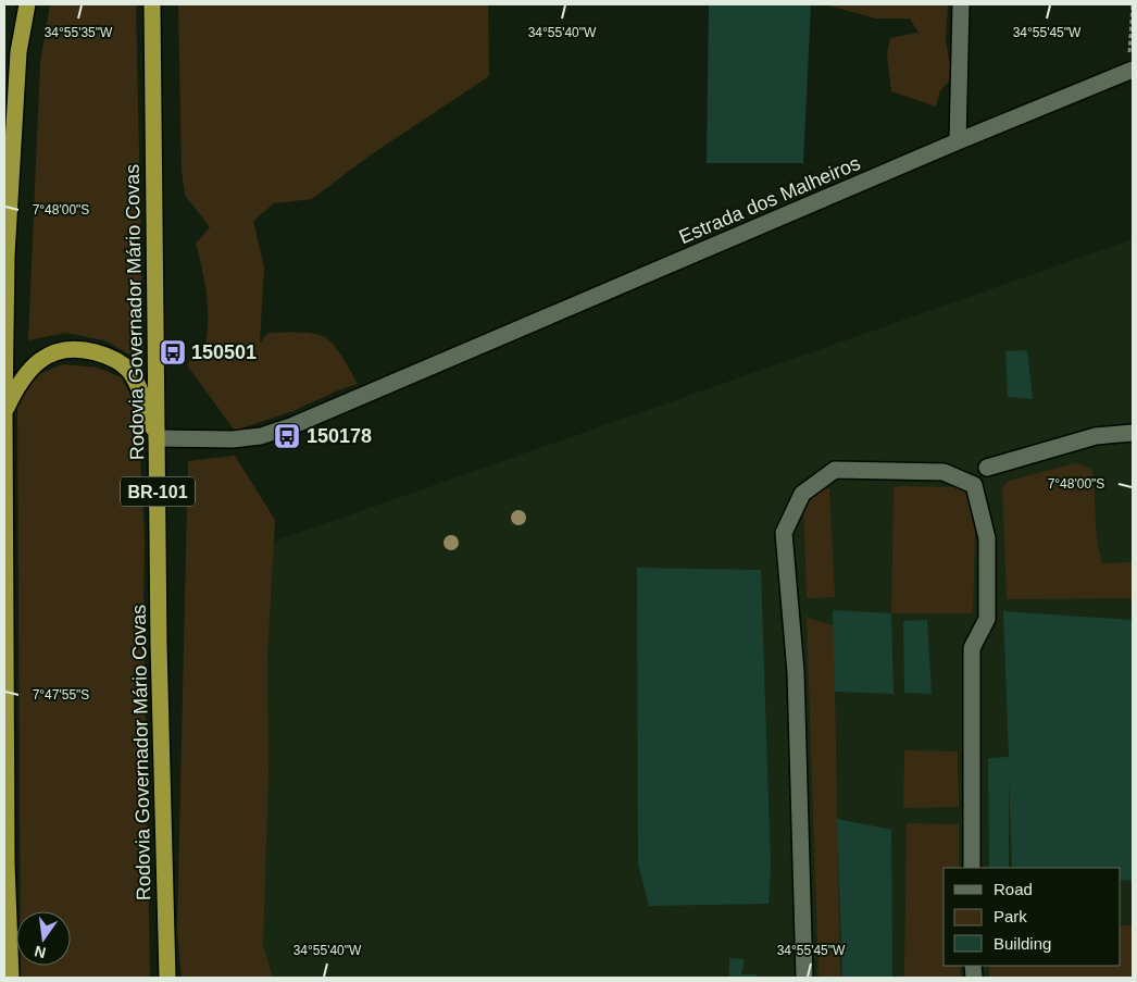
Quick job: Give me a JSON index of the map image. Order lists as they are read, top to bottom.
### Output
{
  "streets": {
    "highway": ["Rodovia Governador Mário Covas", "BR-101"],
    "street": ["Estrada dos Malheiros"]
  },
  "crossings": [
    ["Estrada dos Malheiros", "Rodovia Governador Mário Covas"]
  ],
  "places": {
    "bus stop": ["150501", "150178"]
  },
  "legend": ["Road", "Park", "Building"],
  "north": "bottom",
  "coordinates": [
    "34°55'40\"W",
    "34°55'45\"W",
    "34°55'35\"W",
    "7°48'00\"S",
    "7°47'55\"S"
  ]
}
